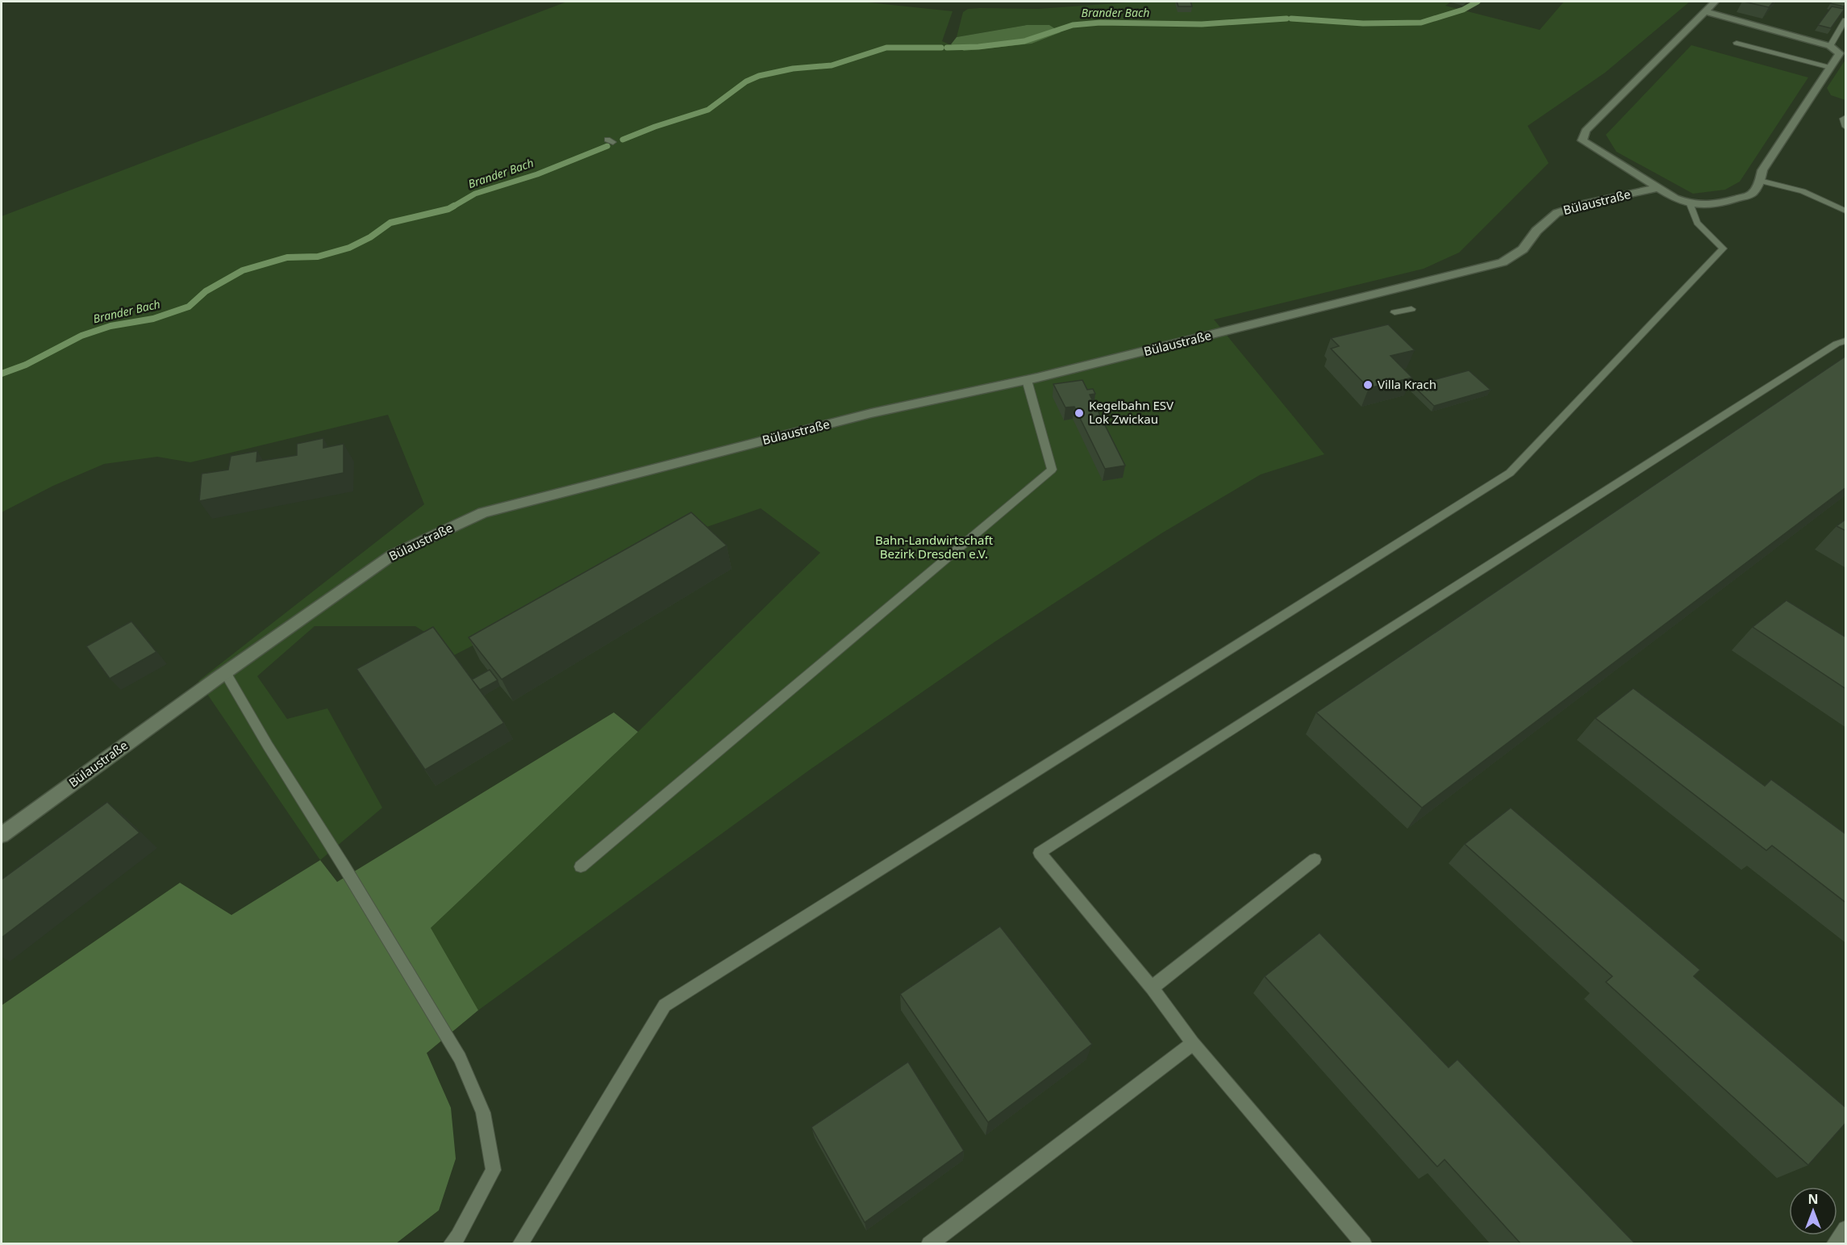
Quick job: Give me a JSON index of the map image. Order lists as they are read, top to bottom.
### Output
{
  "streets": {
    "street": ["Bülaustraße"]
  },
  "water": ["Brander Bach"],
  "parks": ["Bahn-Landwirtschaft Bezirk Dresden e.V."],
  "places": ["Villa Krach", "Kegelbahn ESV Lok Zwickau"],
  "north": "top"
}
